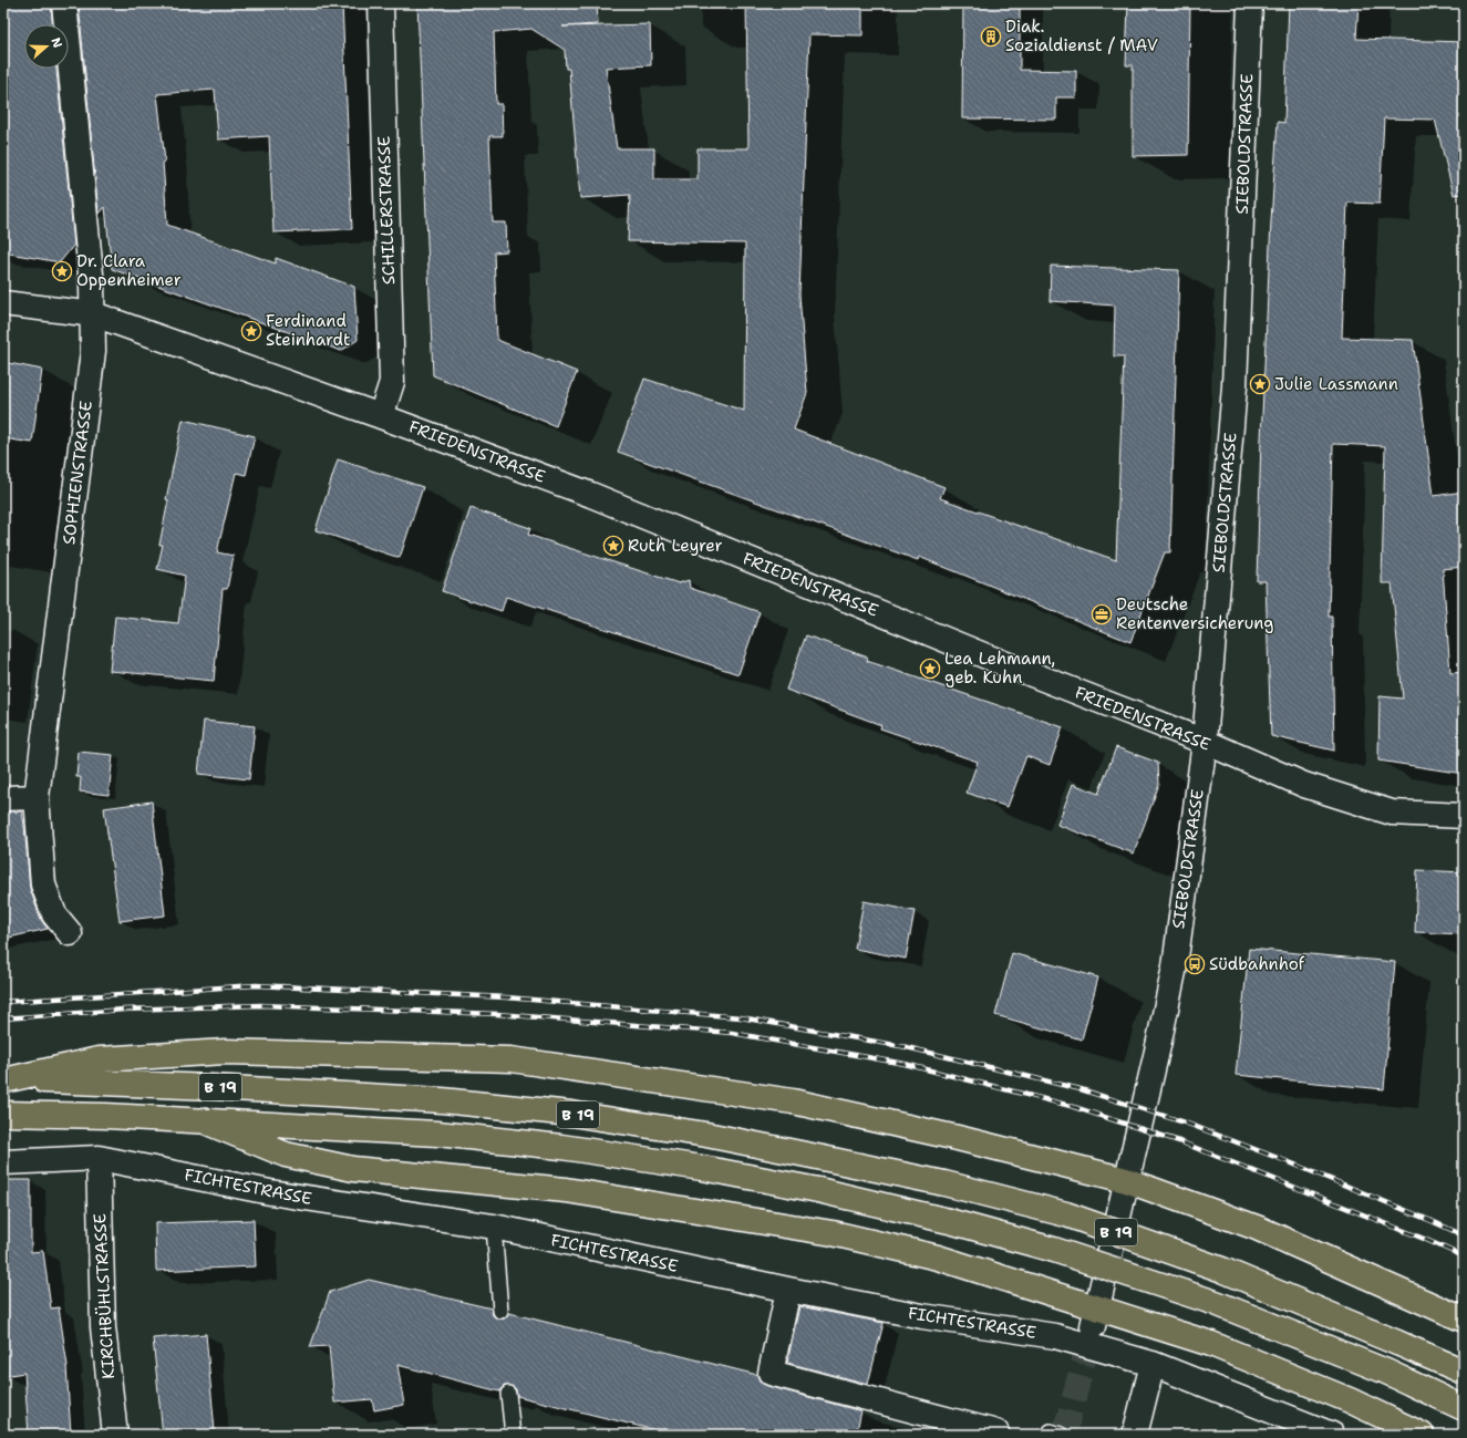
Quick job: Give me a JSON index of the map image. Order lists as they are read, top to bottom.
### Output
{
  "streets": {
    "main road": ["B 19"],
    "street": [
      "SIEBOLDSTRASSE",
      "SCHILLERSTRASSE",
      "FRIEDENSTRASSE",
      "SOPHIENSTRASSE",
      "FICHTESTRASSE",
      "KIRCHBÜHLSTRASSE"
    ]
  },
  "crossings": [
    ["SIEBOLDSTRASSE", "FRIEDENSTRASSE"],
    ["SCHILLERSTRASSE", "FRIEDENSTRASSE"],
    ["FRIEDENSTRASSE", "SOPHIENSTRASSE"],
    ["FICHTESTRASSE", "KIRCHBÜHLSTRASSE"]
  ],
  "places": {
    "building": ["Diak. Sozialdienst / MAV"],
    "place": [
      "Dr. Clara Oppenheimer",
      "Ferdinand Steinhardt",
      "Julie Lassmann",
      "Ruth Leyrer",
      "Lea Lehmann, geb. Kuhn"
    ],
    "office": ["Deutsche Rentenversicherung"],
    "bus stop": ["Südbahnhof"]
  },
  "north": "right"
}
